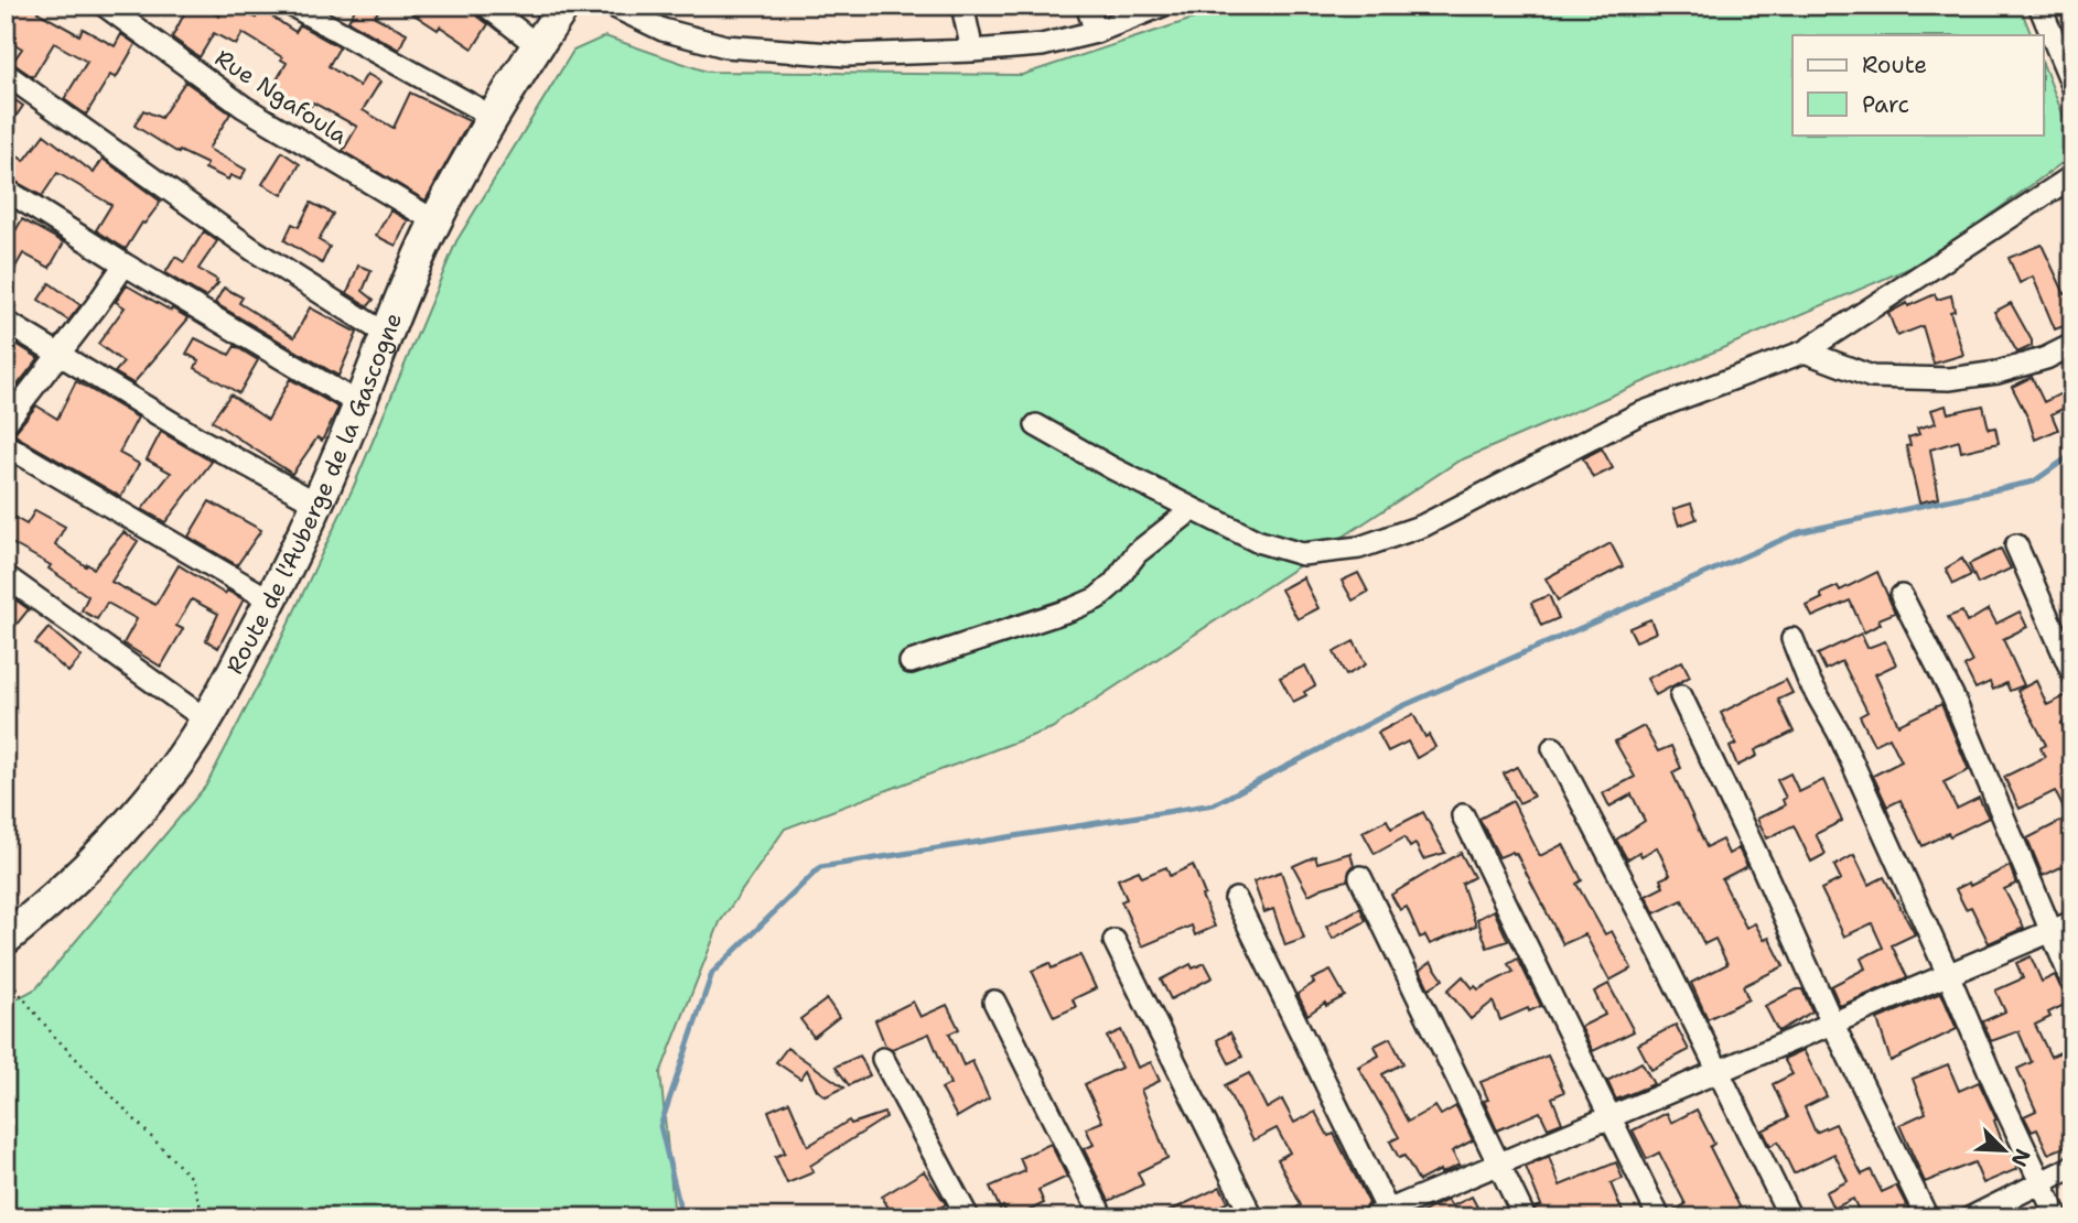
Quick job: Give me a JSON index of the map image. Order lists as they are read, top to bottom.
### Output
{
  "streets": {
    "street": ["Rue Ngafoula", "Route de l'Auberge de la Gascogne"]
  },
  "crossings": [
    ["Rue Ngafoula", "Route de l'Auberge de la Gascogne"]
  ],
  "legend": ["Route", "Parc"],
  "north": "bottom right"
}
